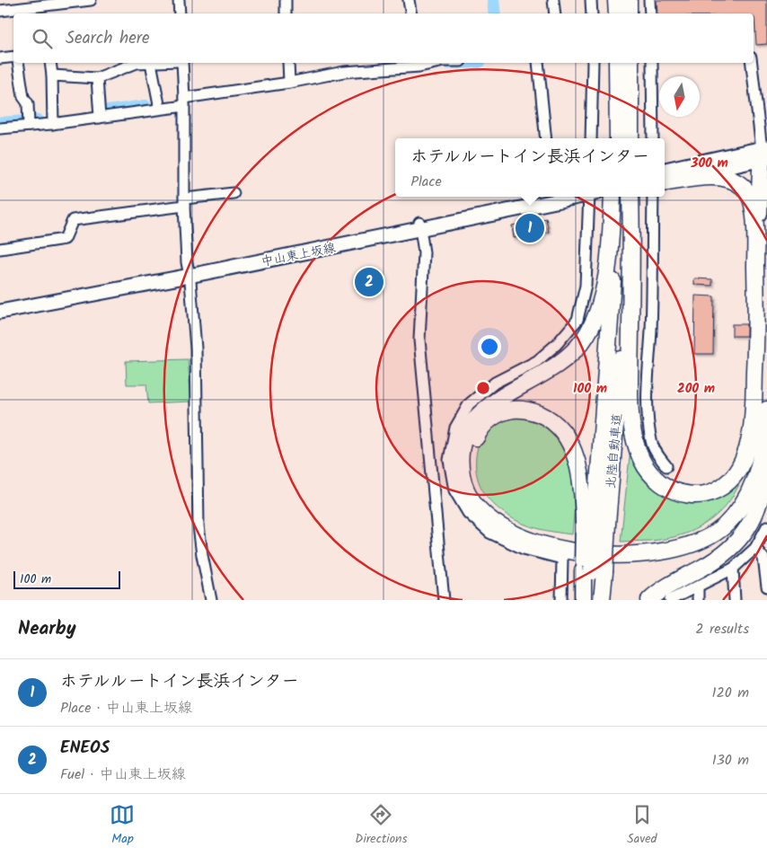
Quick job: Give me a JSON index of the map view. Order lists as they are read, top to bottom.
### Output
{
  "streets": {
    "highway": ["北陸自動車道"],
    "main road": ["中山東上坂線"]
  },
  "scale_bar": "100 m",
  "north": "bottom",
  "page": {
    "search": "Search here",
    "popup": ["ホテルルートイン長浜インター", "Place"],
    "pins": ["1", "2"],
    "scale": "100 m",
    "heading": ["Nearby", "2 results"],
    "list": [
      {
        "mark": "1",
        "name": "ホテルルートイン長浜インター",
        "note": "Place · 中山東上坂線",
        "value": "120 m"
      },
      {
        "mark": "2",
        "name": "ENEOS",
        "note": "Fuel · 中山東上坂線",
        "value": "130 m"
      }
    ],
    "nav": ["Map", "Directions", "Saved"]
  },
  "rings": ["300 m", "100 m", "200 m"]
}
